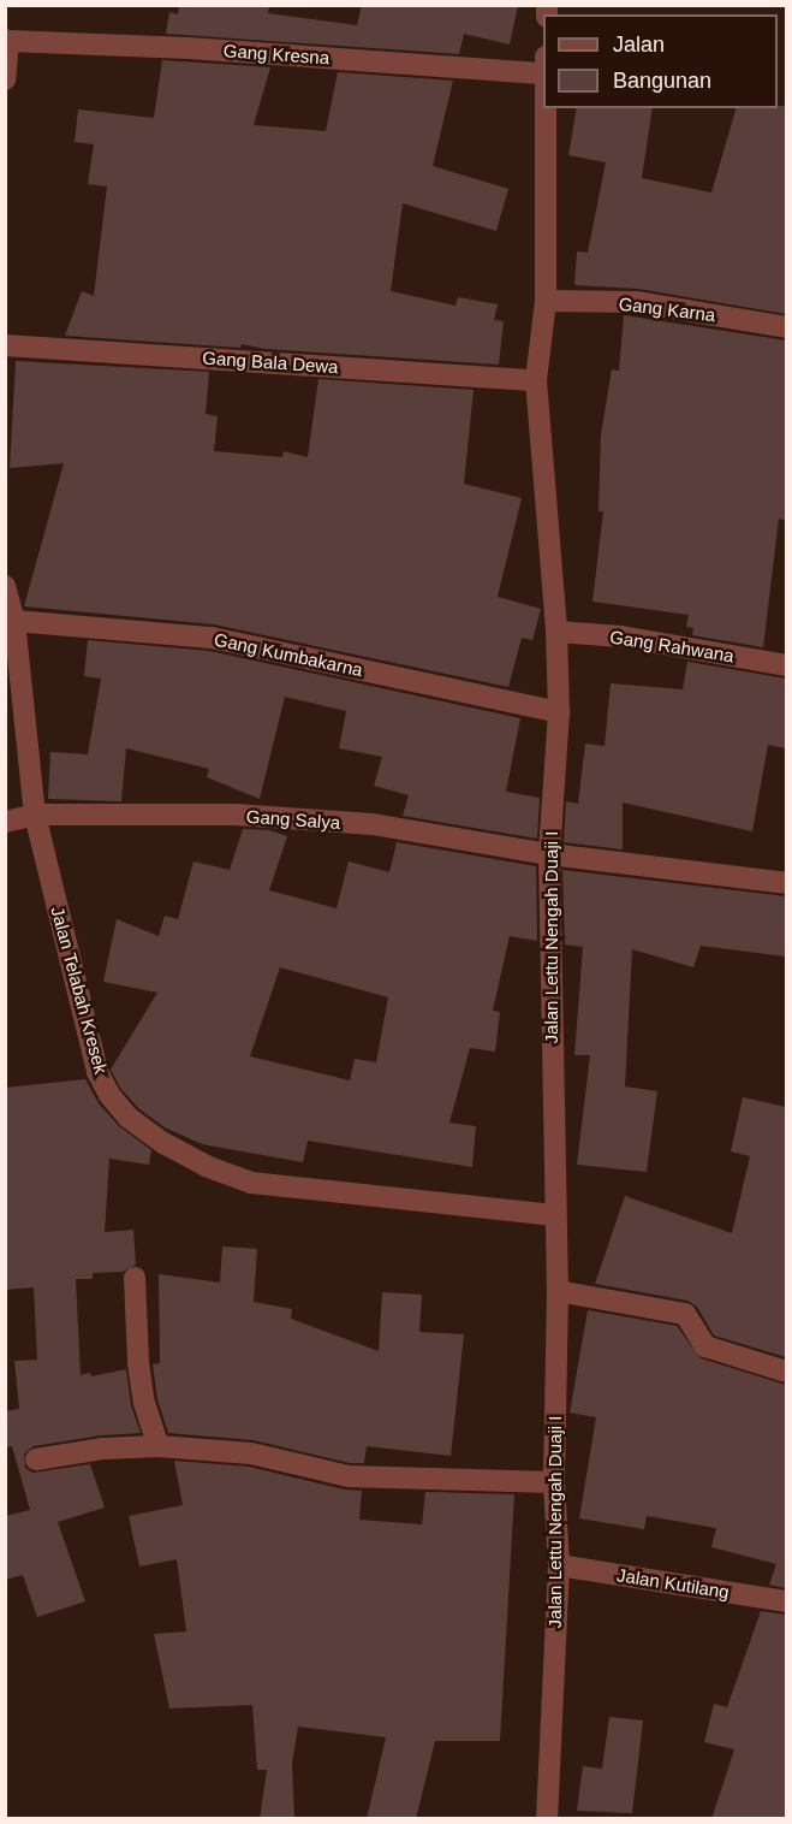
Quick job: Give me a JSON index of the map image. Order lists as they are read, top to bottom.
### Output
{
  "streets": {
    "street": [
      "Gang Kresna",
      "Gang Karna",
      "Gang Bala Dewa",
      "Gang Rahwana",
      "Gang Kumbakarna",
      "Gang Salya",
      "Jalan Lettu Nengah Duaji I",
      "Jalan Telabah Kresek",
      "Jalan Kutilang"
    ]
  },
  "crossings": [
    ["Gang Karna", "Jalan Lettu Nengah Duaji I"],
    ["Gang Bala Dewa", "Jalan Lettu Nengah Duaji I"],
    ["Gang Rahwana", "Jalan Lettu Nengah Duaji I"],
    ["Gang Kumbakarna", "Jalan Lettu Nengah Duaji I"],
    ["Gang Kumbakarna", "Jalan Telabah Kresek"],
    ["Gang Salya", "Jalan Lettu Nengah Duaji I"],
    ["Gang Salya", "Jalan Telabah Kresek"],
    ["Jalan Lettu Nengah Duaji I", "Jalan Telabah Kresek"],
    ["Jalan Lettu Nengah Duaji I", "Jalan Kutilang"]
  ],
  "legend": ["Jalan", "Bangunan"]
}
